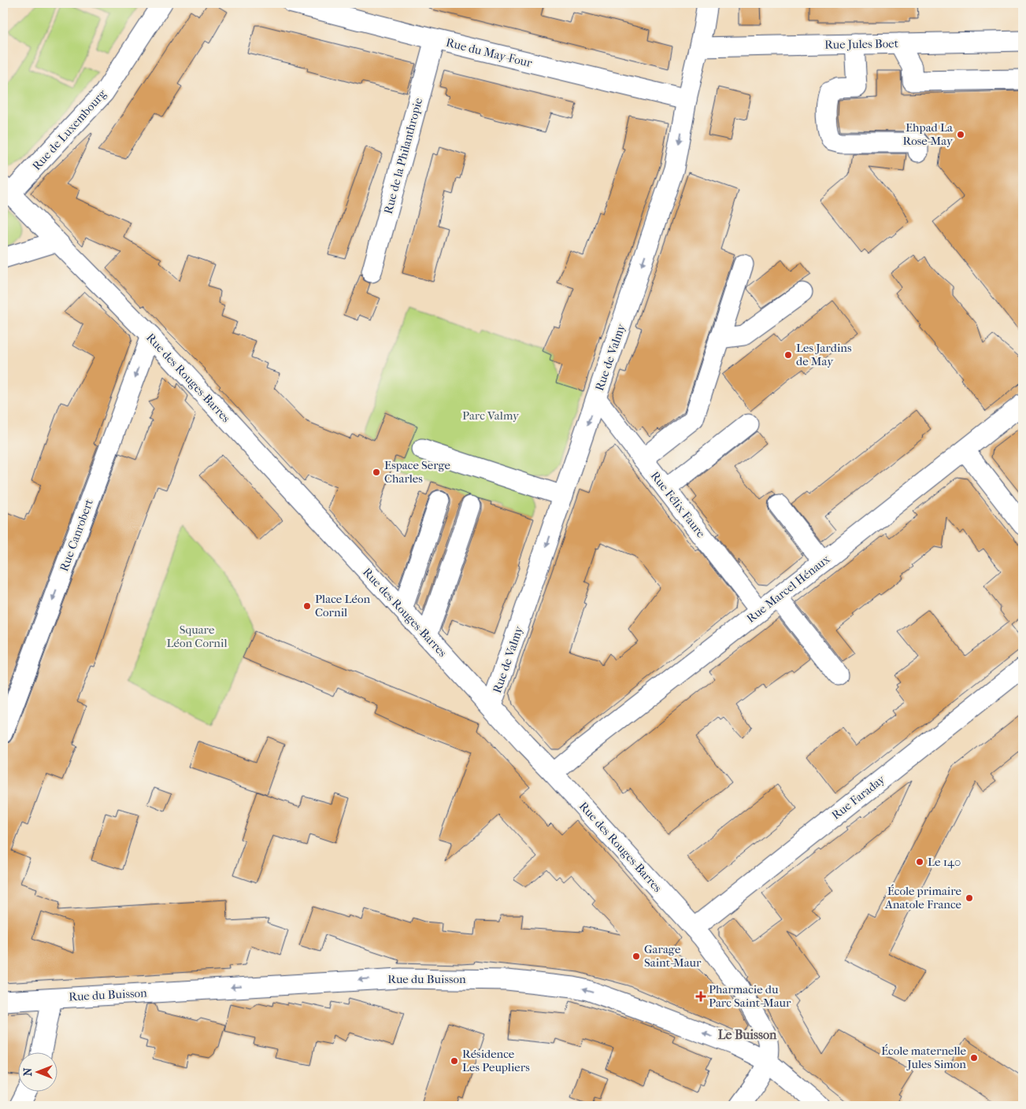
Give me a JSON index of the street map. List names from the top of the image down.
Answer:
{
  "streets": {
    "street": [
      "Rue Jules Boet",
      "Rue du May-Four",
      "Rue de Luxembourg",
      "Rue de la Philanthropie",
      "Rue de Valmy",
      "Rue des Rouges-Barres",
      "Rue Félix Faure",
      "Rue Canrobert",
      "Rue Marcel Hénaux",
      "Rue Faraday",
      "Rue du Buisson"
    ]
  },
  "crossings": [
    ["Rue Jules Boet", "Rue de Valmy"],
    ["Rue du May-Four", "Rue de la Philanthropie"],
    ["Rue du May-Four", "Rue de Valmy"],
    ["Rue de Luxembourg", "Rue des Rouges-Barres"],
    ["Rue de Valmy", "Rue des Rouges-Barres"],
    ["Rue de Valmy", "Rue Félix Faure"],
    ["Rue des Rouges-Barres", "Rue Canrobert"],
    ["Rue des Rouges-Barres", "Rue Marcel Hénaux"],
    ["Rue des Rouges-Barres", "Rue Faraday"],
    ["Rue des Rouges-Barres", "Rue du Buisson"],
    ["Rue Félix Faure", "Rue Marcel Hénaux"]
  ],
  "one_way": ["Rue Canrobert", "Rue du Buisson"],
  "districts": ["Le Buisson"],
  "parks": ["Parc Valmy", "Square Léon Cornil"],
  "places": {
    "other": [
      "Ehpad La Rose-May",
      "Les Jardins de May",
      "Espace Serge Charles",
      "Place Léon Cornil",
      "Le 140",
      "École primaire Anatole France",
      "Garage Saint-Maur",
      "École maternelle Jules Simon",
      "Résidence Les Peupliers"
    ],
    "health": ["Pharmacie du Parc Saint-Maur"]
  },
  "north": "left"
}
